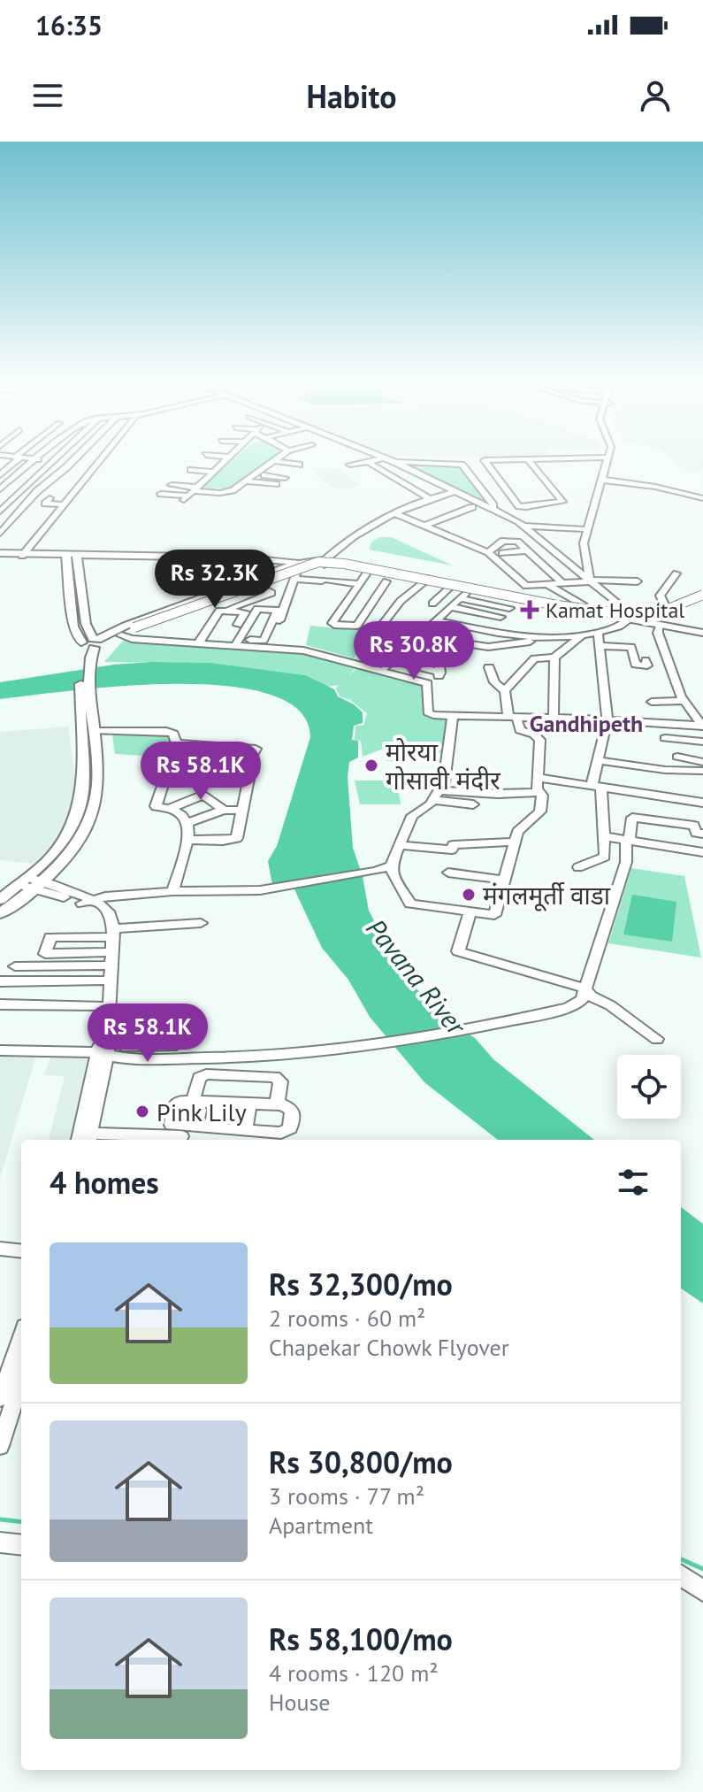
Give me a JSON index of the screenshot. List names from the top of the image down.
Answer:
{
  "districts": ["Gandhipeth"],
  "water": ["Pavana River"],
  "places": {
    "health": ["Kamat Hospital"],
    "other": ["मोरया गोसावी मंदीर", "मंगलमूर्ती वाडा", "Pink Lily"]
  },
  "page": {
    "status": "16:35",
    "header": "Habito",
    "price": [
      "Rs 32.3K",
      "Rs 30.8K",
      "Rs 58.1K",
      "Rs 58.1K"
    ],
    "heading": "4 homes",
    "list": [
      {
        "name": "Rs 32,300/mo",
        "note": "2 rooms · 60 m² · Chapekar Chowk Flyover"
      },
      {
        "name": "Rs 30,800/mo",
        "note": "3 rooms · 77 m² · Apartment"
      },
      {
        "name": "Rs 58,100/mo",
        "note": "4 rooms · 120 m² · House"
      }
    ]
  }
}
